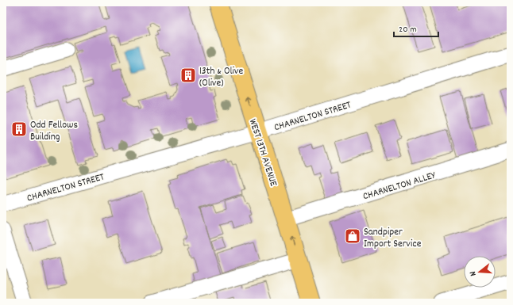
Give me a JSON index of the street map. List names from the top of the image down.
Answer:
{
  "streets": {
    "main road": ["WEST 13TH AVENUE"],
    "street": ["CHARNELTON STREET", "CHARNELTON ALLEY"]
  },
  "crossings": [
    ["CHARNELTON STREET", "WEST 13TH AVENUE"],
    ["WEST 13TH AVENUE", "CHARNELTON ALLEY"]
  ],
  "one_way": ["WEST 13TH AVENUE"],
  "places": {
    "building": ["13th & Olive (Olive)", "Odd Fellows Building"],
    "shop": ["Sandpiper Import Service"]
  },
  "scale_bar": "20 m",
  "north": "left"
}
